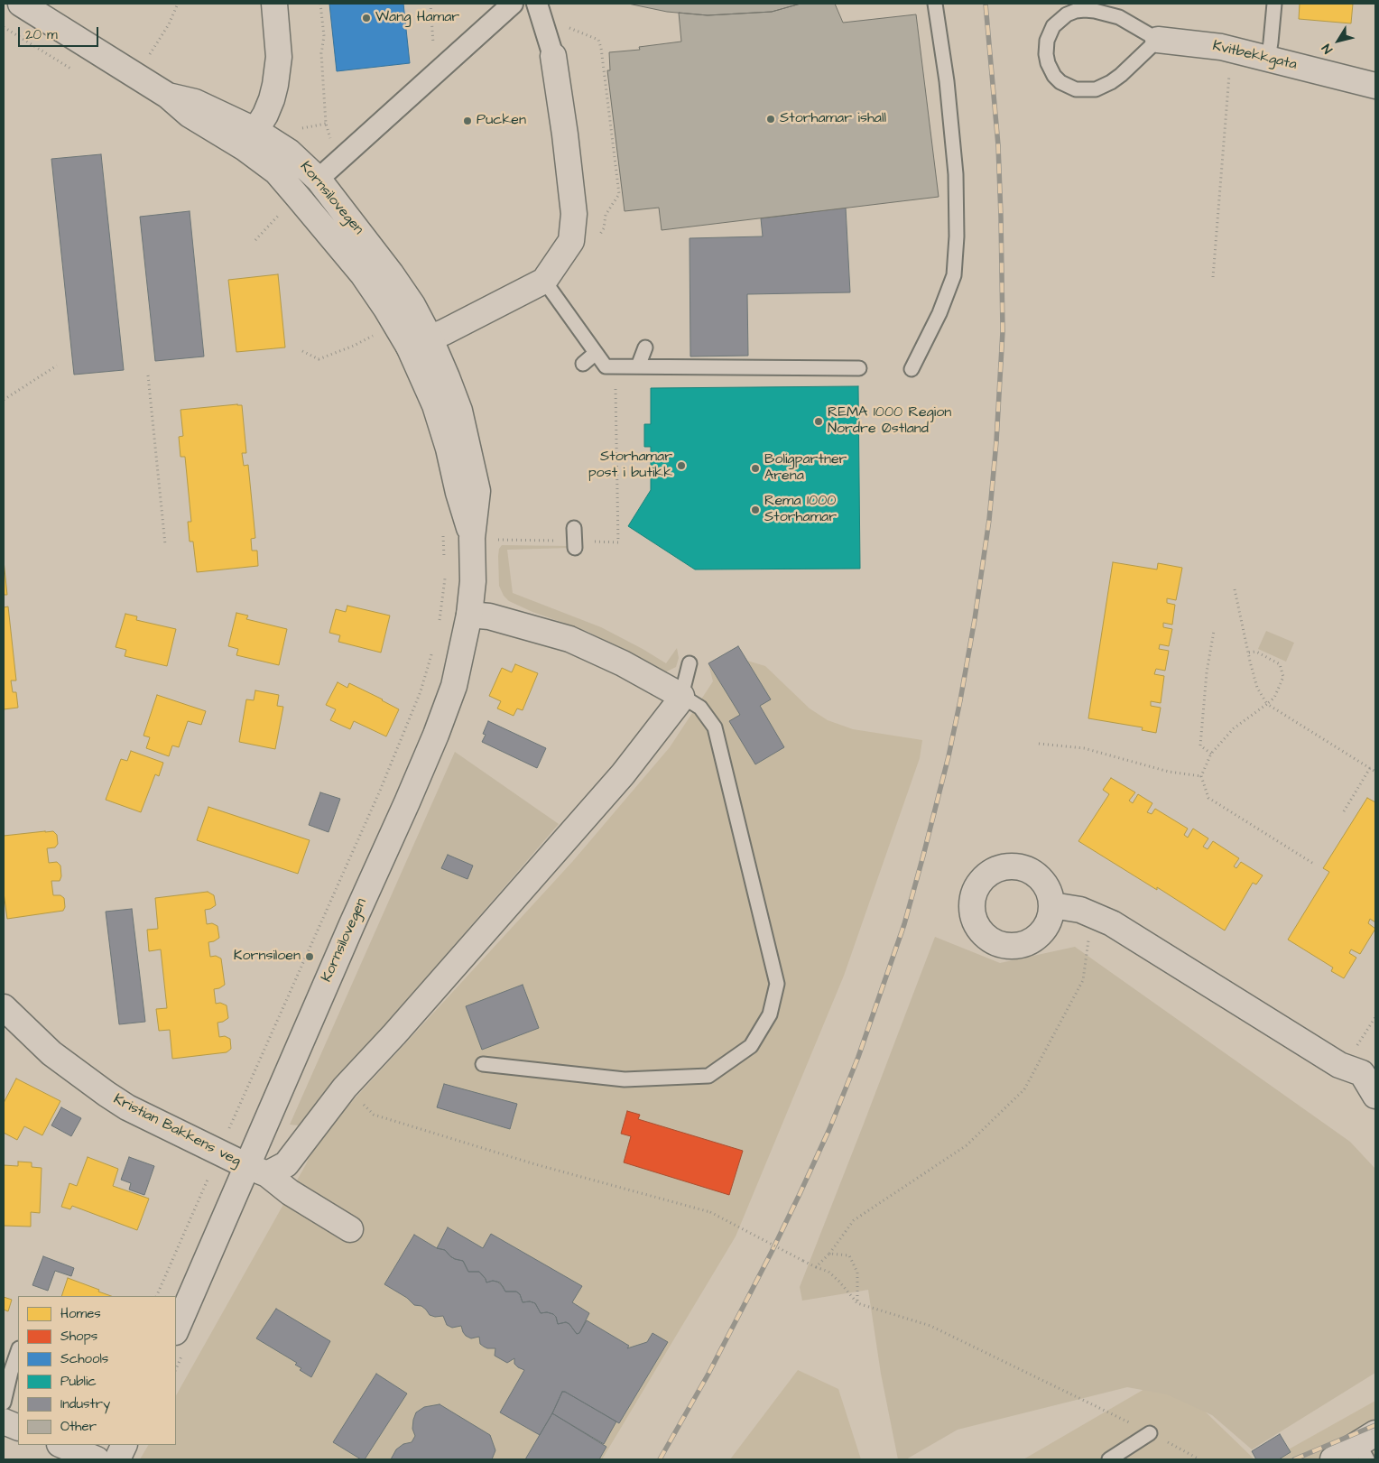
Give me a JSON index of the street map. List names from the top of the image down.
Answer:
{
  "streets": {
    "street": ["Kvitbekkgata", "Kornsilovegen", "Kristian Bakkens veg"]
  },
  "crossings": [
    ["Kornsilovegen", "Kristian Bakkens veg"]
  ],
  "places": [
    "Wang Hamar",
    "Storhamar ishall",
    "Pucken",
    "REMA 1000 Region Nordre Østland",
    "Storhamar post i butikk",
    "Boligpartner Arena",
    "Rema 1000 Storhamar",
    "Kornsiloen"
  ],
  "legend": [
    "Homes",
    "Shops",
    "Schools",
    "Public",
    "Industry",
    "Other"
  ],
  "scale_bar": "20 m",
  "north": "bottom left"
}
